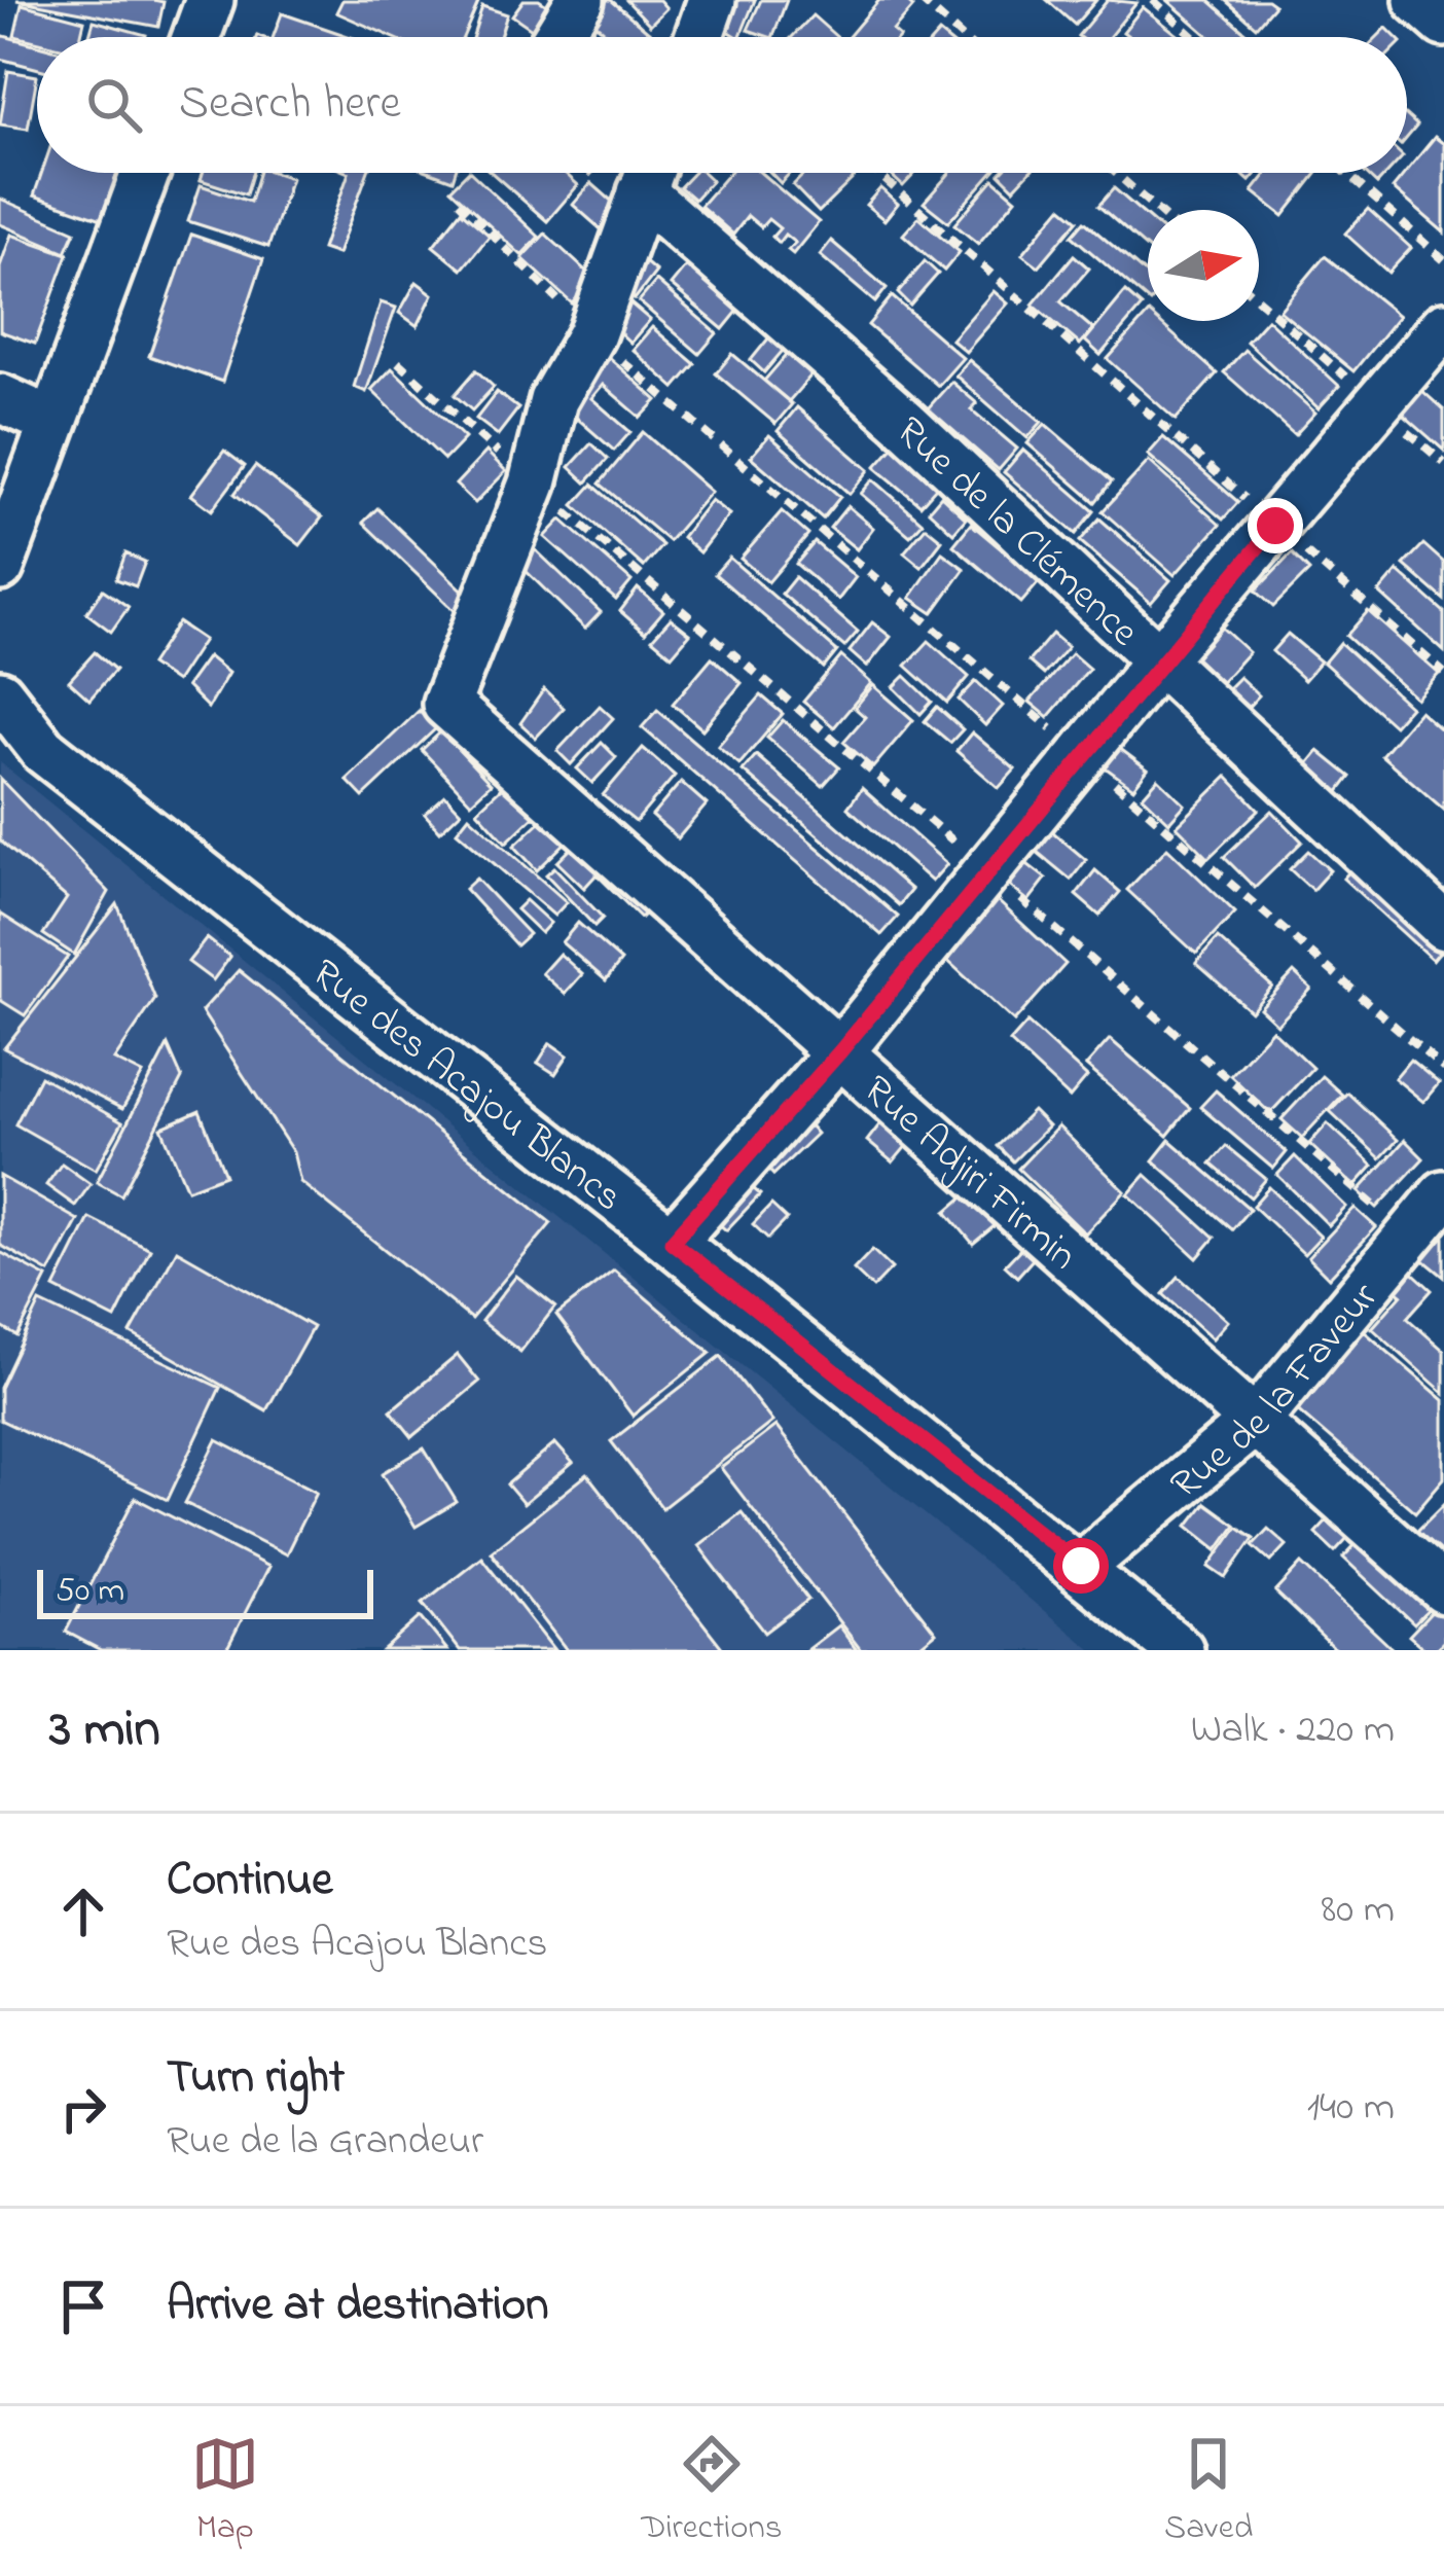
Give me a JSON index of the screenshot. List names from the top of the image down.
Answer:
{
  "streets": {
    "street": [
      "Rue de la Clémence",
      "Rue des Acajou Blancs",
      "Rue Adjiri Firmin",
      "Rue de la Faveur"
    ]
  },
  "crossings": [
    ["Rue des Acajou Blancs", "Rue de la Faveur"],
    ["Rue Adjiri Firmin", "Rue de la Faveur"]
  ],
  "scale_bar": "50 m",
  "north": "right",
  "page": {
    "search": "Search here",
    "scale": "50 m",
    "heading": ["3 min", "Walk · 220 m"],
    "list": [
      ["Continue", "Rue des Acajou Blancs", "80 m"],
      ["Turn right", "Rue de la Grandeur", "140 m"],
      "Arrive at destination"
    ],
    "nav": ["Map", "Directions", "Saved"]
  }
}
